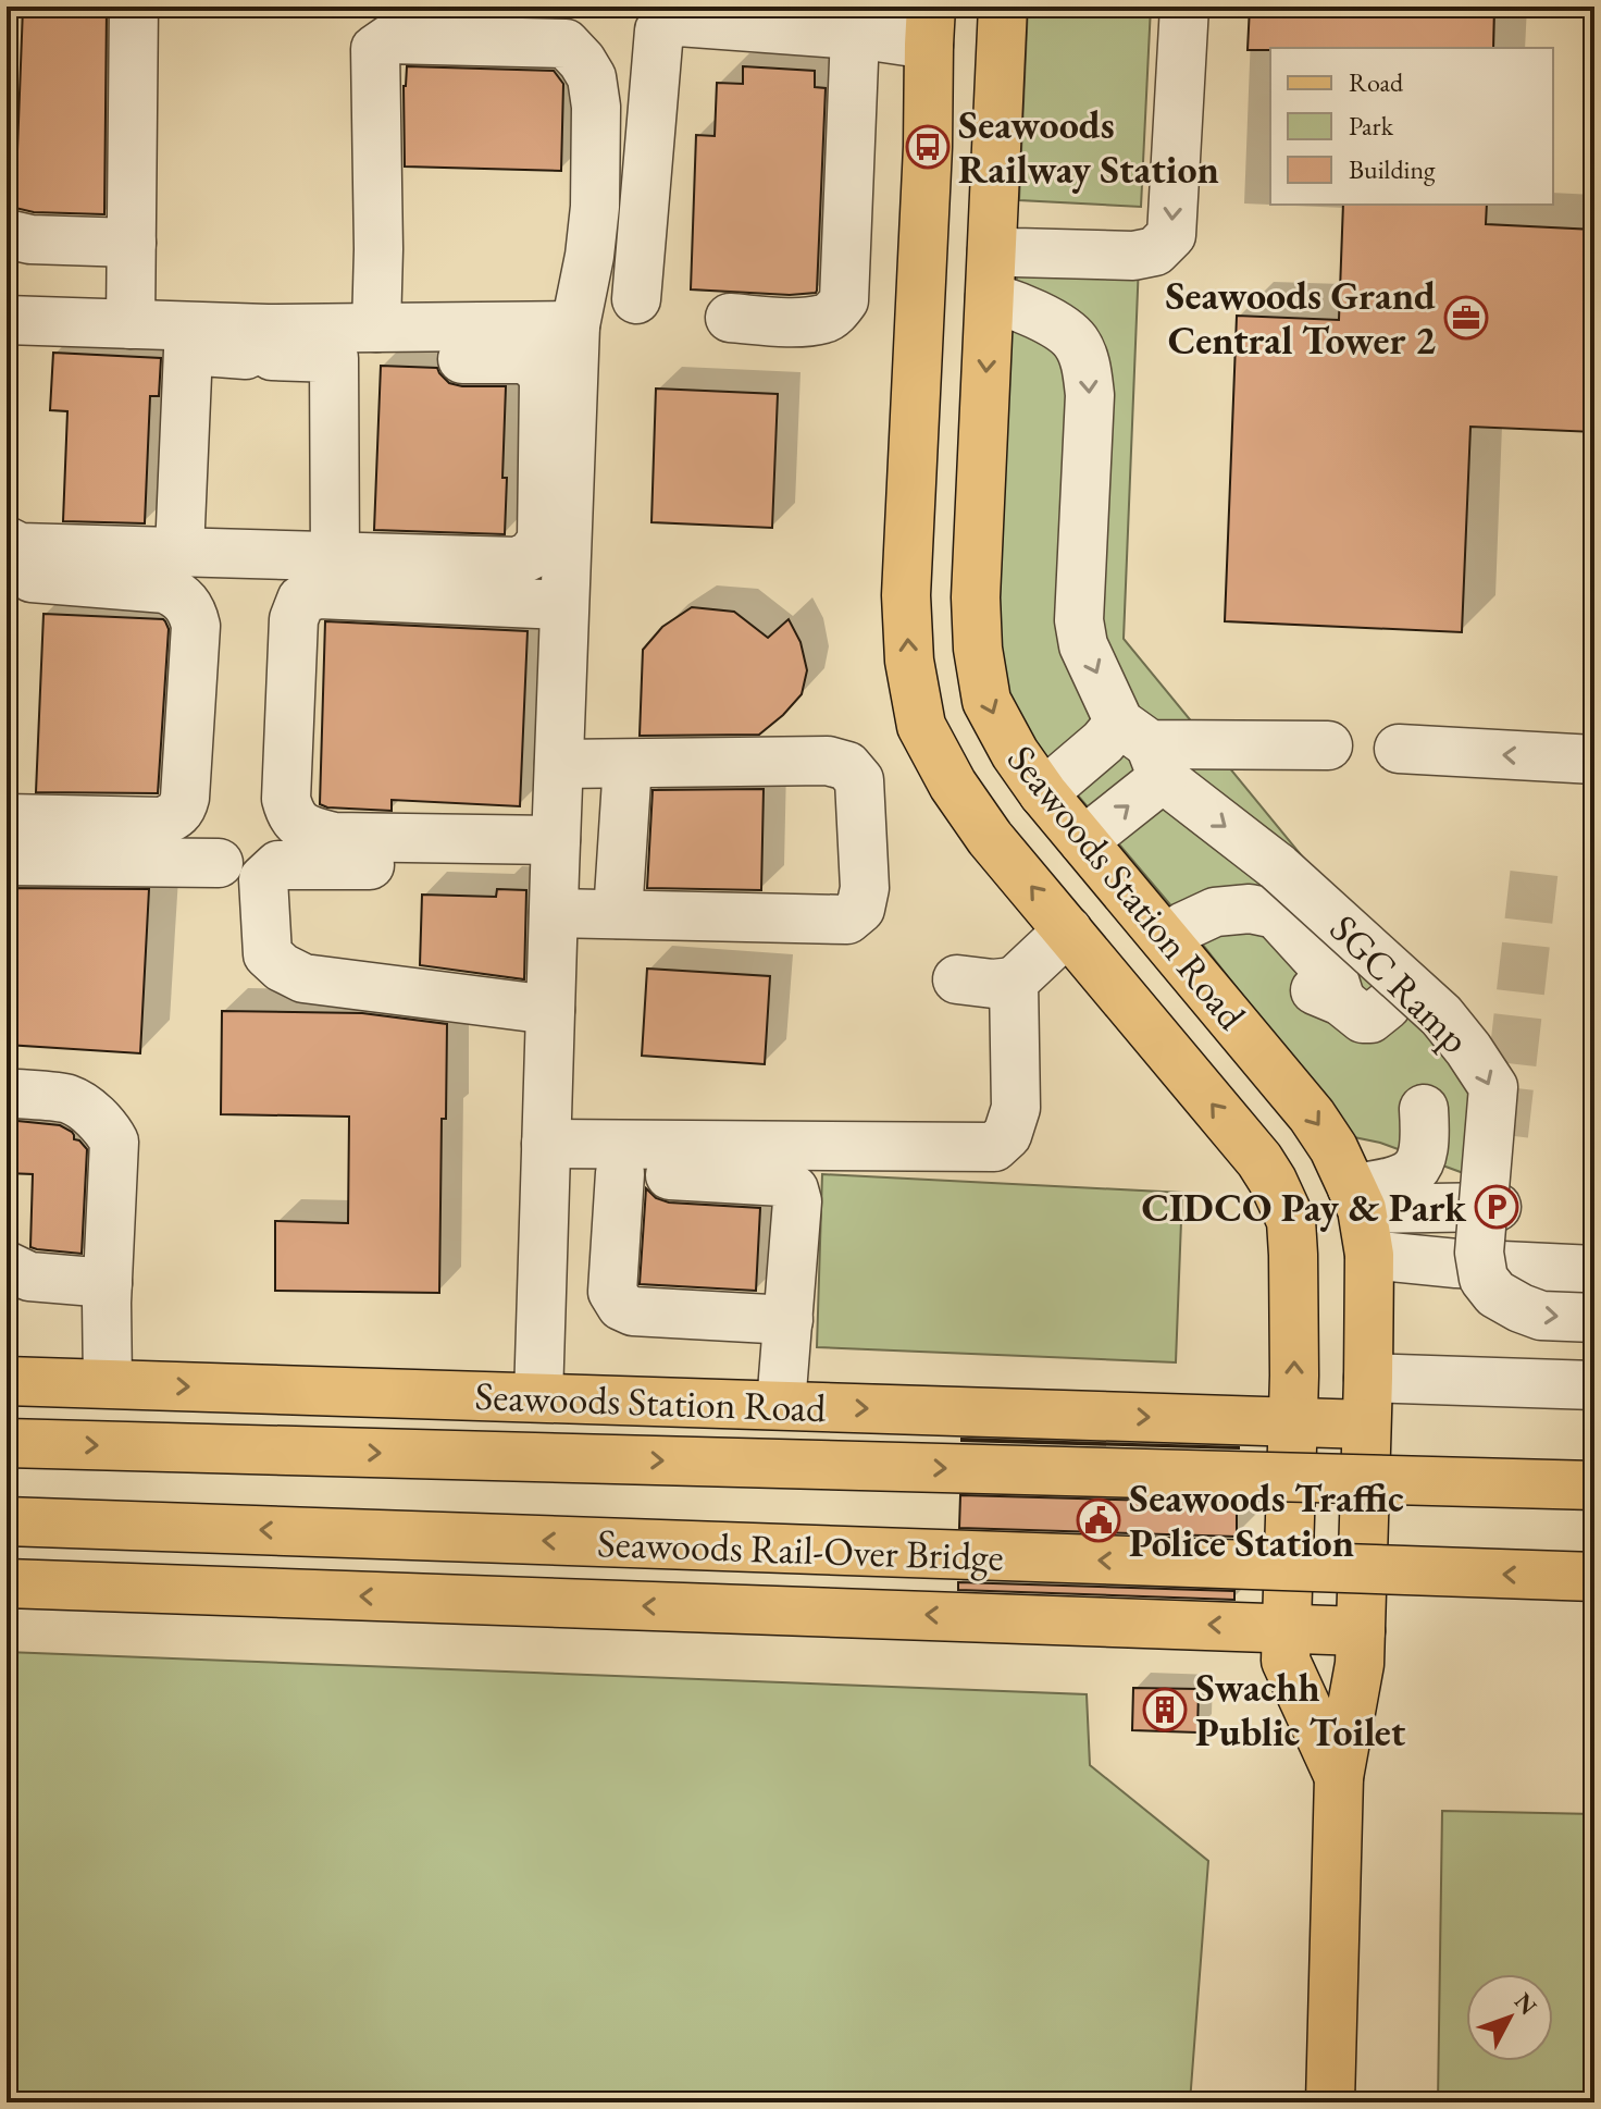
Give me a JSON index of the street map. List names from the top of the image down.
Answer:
{
  "streets": {
    "main road": ["Seawoods Station Road", "Seawoods Rail-Over Bridge"],
    "street": ["SGC Ramp"]
  },
  "one_way": ["SGC Ramp"],
  "places": {
    "bus stop": ["Seawoods Railway Station"],
    "office": ["Seawoods Grand Central Tower 2"],
    "parking": ["CIDCO Pay & Park"],
    "public building": ["Seawoods Traffic Police Station"],
    "building": ["Swachh Public Toilet"]
  },
  "legend": ["Road", "Park", "Building"],
  "north": "top right"
}
